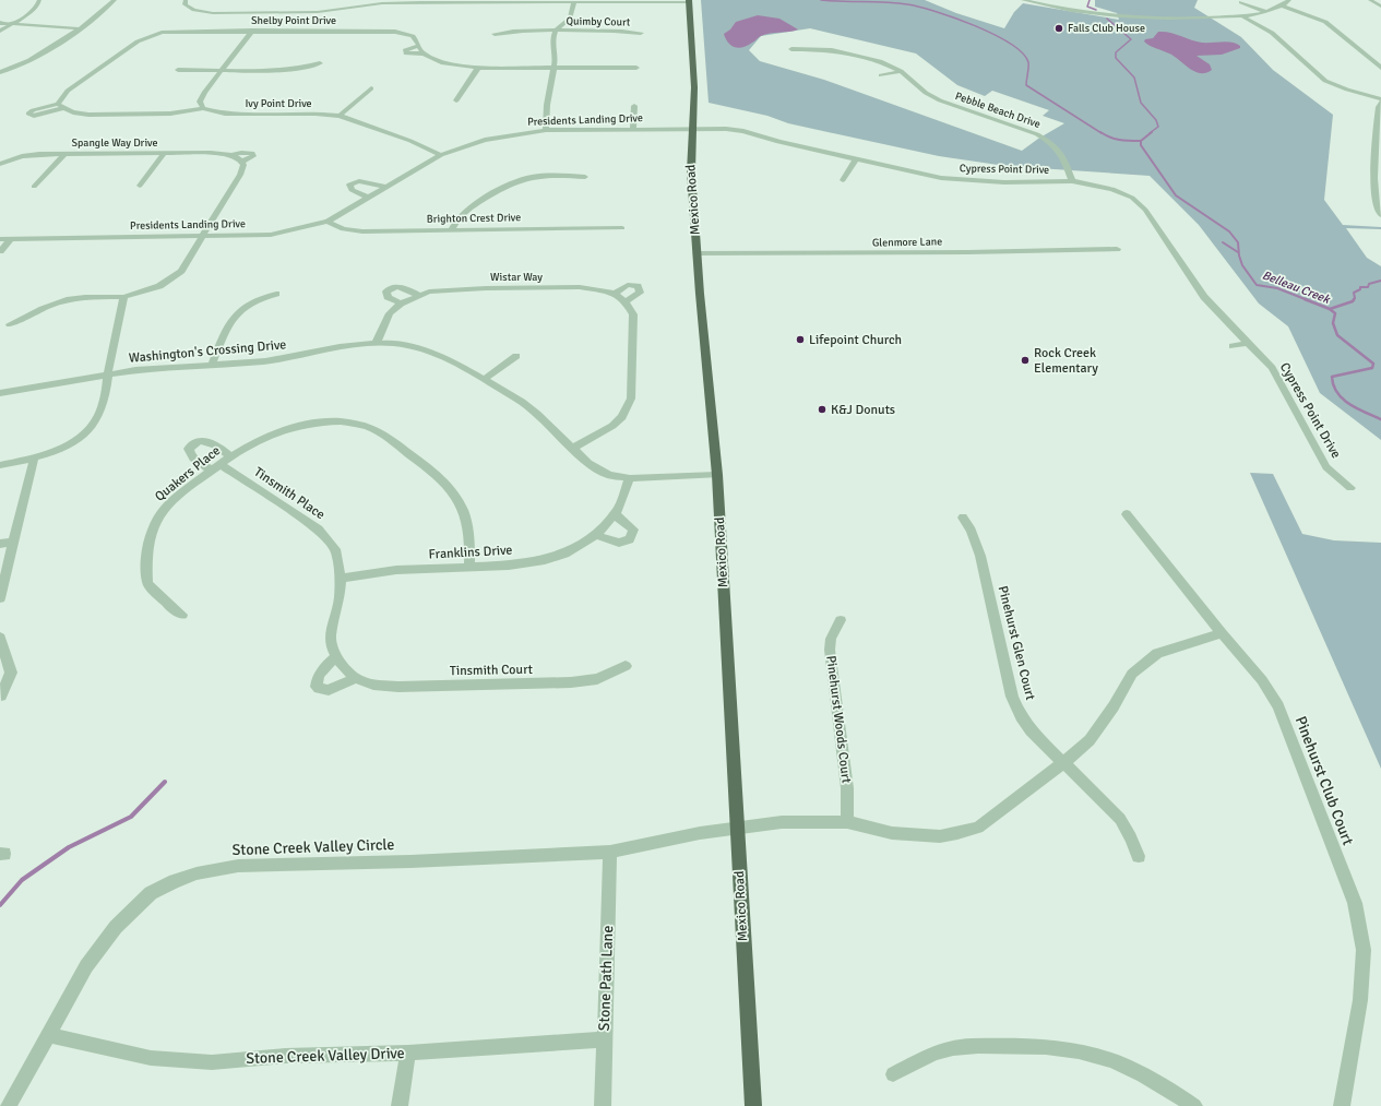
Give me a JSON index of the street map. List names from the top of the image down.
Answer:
{
  "streets": {
    "main road": ["Mexico Road"],
    "street": [
      "Shelby Point Drive",
      "Quimby Court",
      "Ivy Point Drive",
      "Pebble Beach Drive",
      "Presidents Landing Drive",
      "Spangle Way Drive",
      "Cypress Point Drive",
      "Brighton Crest Drive",
      "Glenmore Lane",
      "Wistar Way",
      "Washington's Crossing Drive",
      "Quakers Place",
      "Tinsmith Place",
      "Franklins Drive",
      "Pinehurst Glen Court",
      "Tinsmith Court",
      "Pinehurst Woods Court",
      "Pinehurst Club Court",
      "Stone Creek Valley Circle",
      "Stone Path Lane",
      "Stone Creek Valley Drive"
    ]
  },
  "crossings": [
    ["Ivy Point Drive", "Presidents Landing Drive"],
    ["Pebble Beach Drive", "Cypress Point Drive"],
    ["Presidents Landing Drive", "Spangle Way Drive"],
    ["Presidents Landing Drive", "Cypress Point Drive"],
    ["Presidents Landing Drive", "Mexico Road"],
    ["Presidents Landing Drive", "Brighton Crest Drive"],
    ["Cypress Point Drive", "Mexico Road"],
    ["Mexico Road", "Glenmore Lane"],
    ["Mexico Road", "Washington's Crossing Drive"],
    ["Mexico Road", "Stone Creek Valley Circle"],
    ["Wistar Way", "Washington's Crossing Drive"],
    ["Washington's Crossing Drive", "Franklins Drive"],
    ["Quakers Place", "Tinsmith Place"],
    ["Quakers Place", "Franklins Drive"],
    ["Tinsmith Place", "Franklins Drive"],
    ["Tinsmith Place", "Tinsmith Court"],
    ["Franklins Drive", "Tinsmith Court"],
    ["Pinehurst Glen Court", "Stone Creek Valley Circle"],
    ["Pinehurst Woods Court", "Stone Creek Valley Circle"],
    ["Pinehurst Club Court", "Stone Creek Valley Circle"],
    ["Stone Creek Valley Circle", "Stone Path Lane"],
    ["Stone Creek Valley Circle", "Stone Creek Valley Drive"],
    ["Stone Path Lane", "Stone Creek Valley Drive"]
  ],
  "water": ["Belleau Creek"],
  "places": [
    "Falls Club House",
    "Lifepoint Church",
    "Rock Creek Elementary",
    "K&J Donuts"
  ]
}
